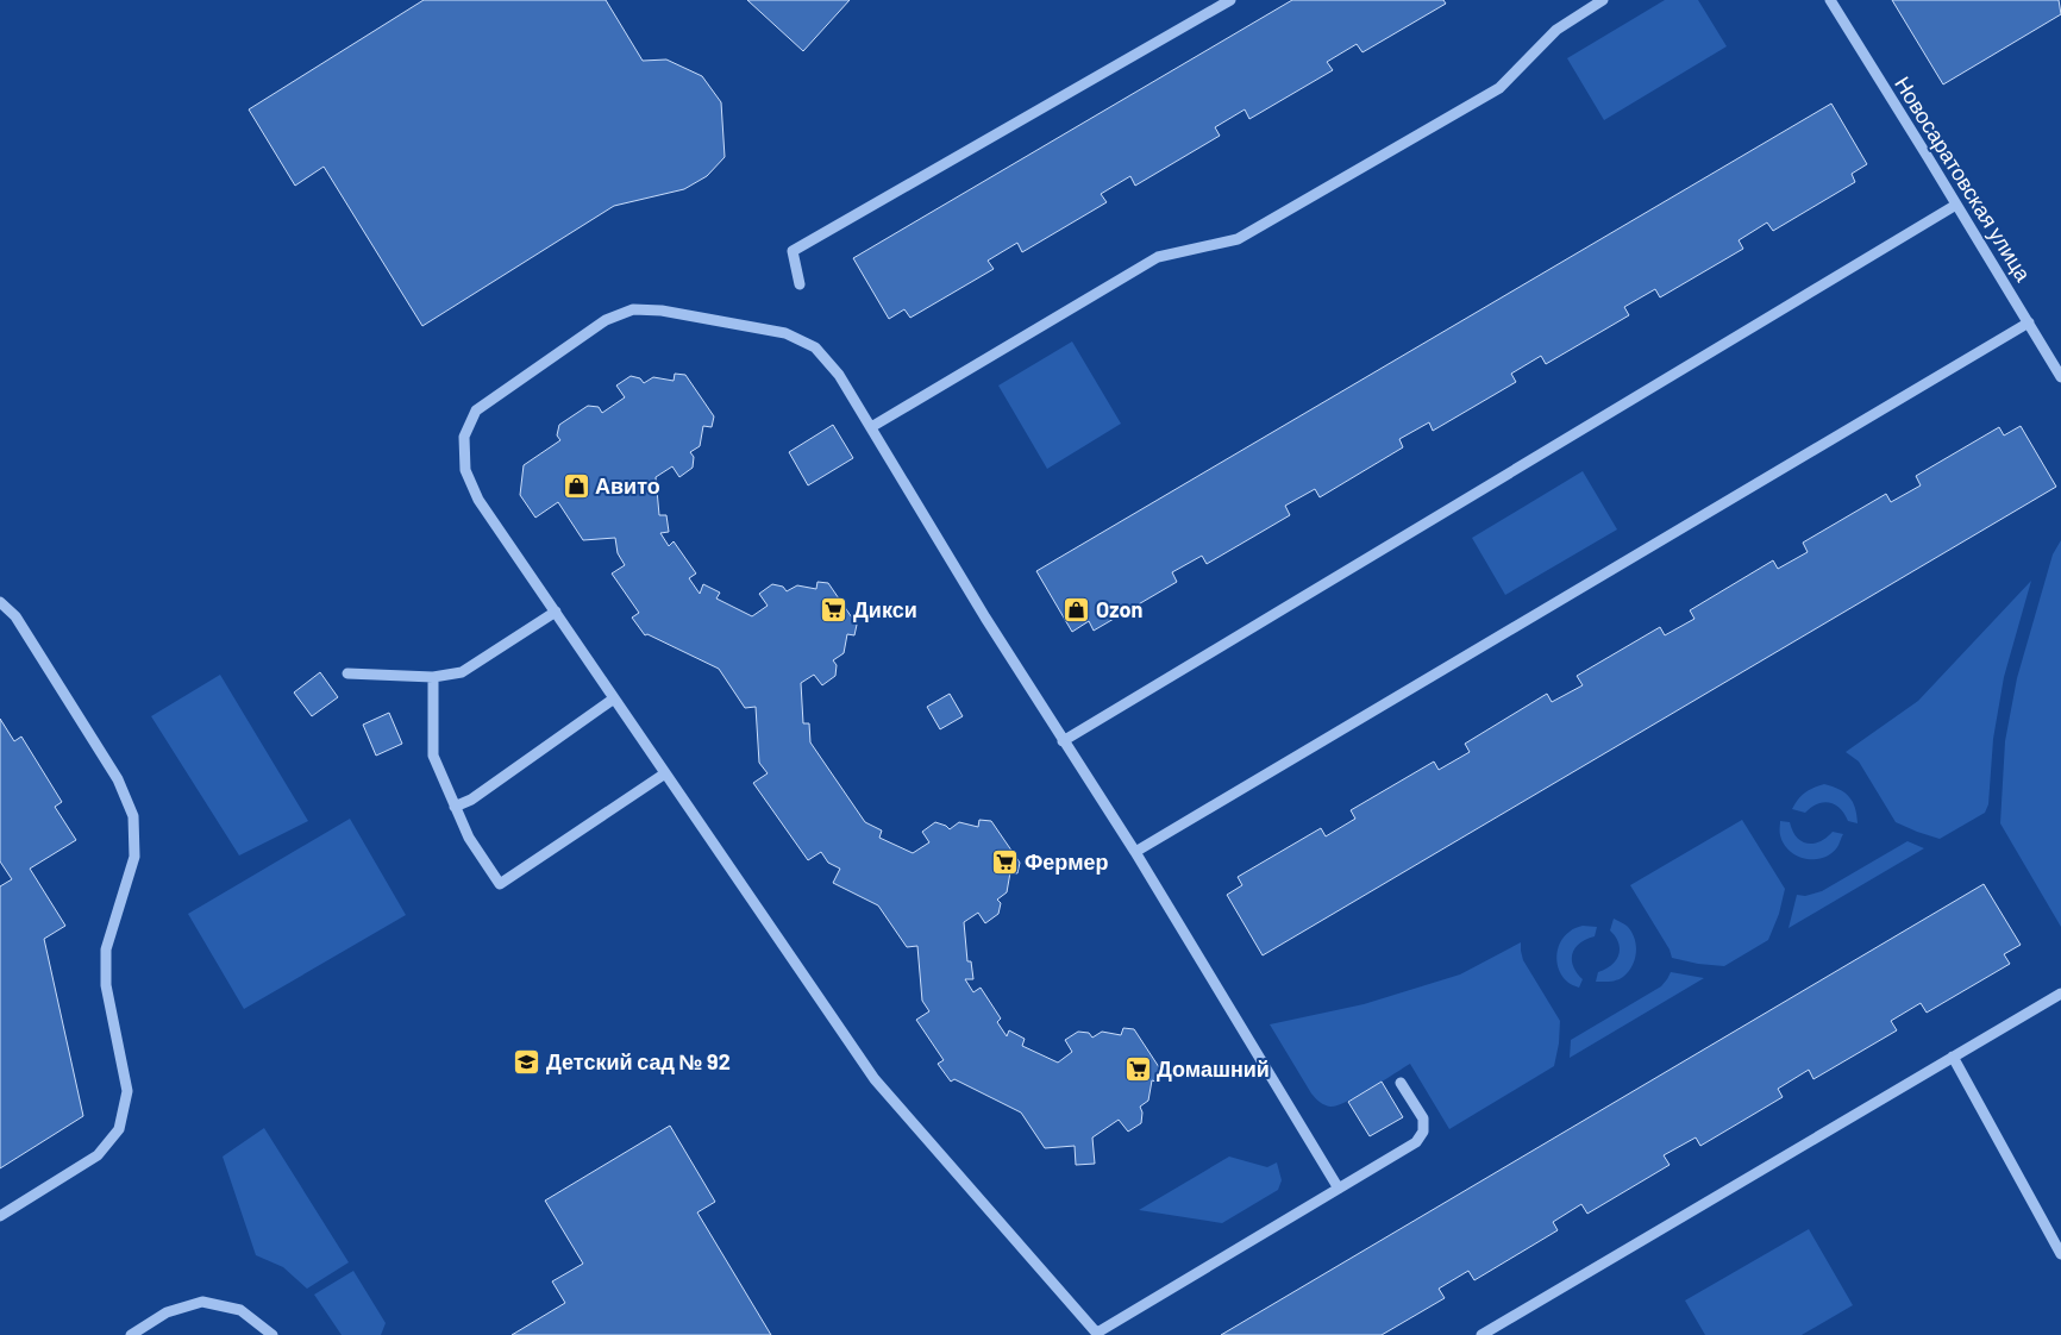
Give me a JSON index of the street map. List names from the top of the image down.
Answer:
{
  "streets": {
    "street": ["Новосаратовская улица"]
  },
  "places": {
    "shop": ["Авито", "Ozon"],
    "supermarket": ["Дикси", "Фермер", "Домашний"],
    "school or university": ["Детский сад № 92"]
  }
}
